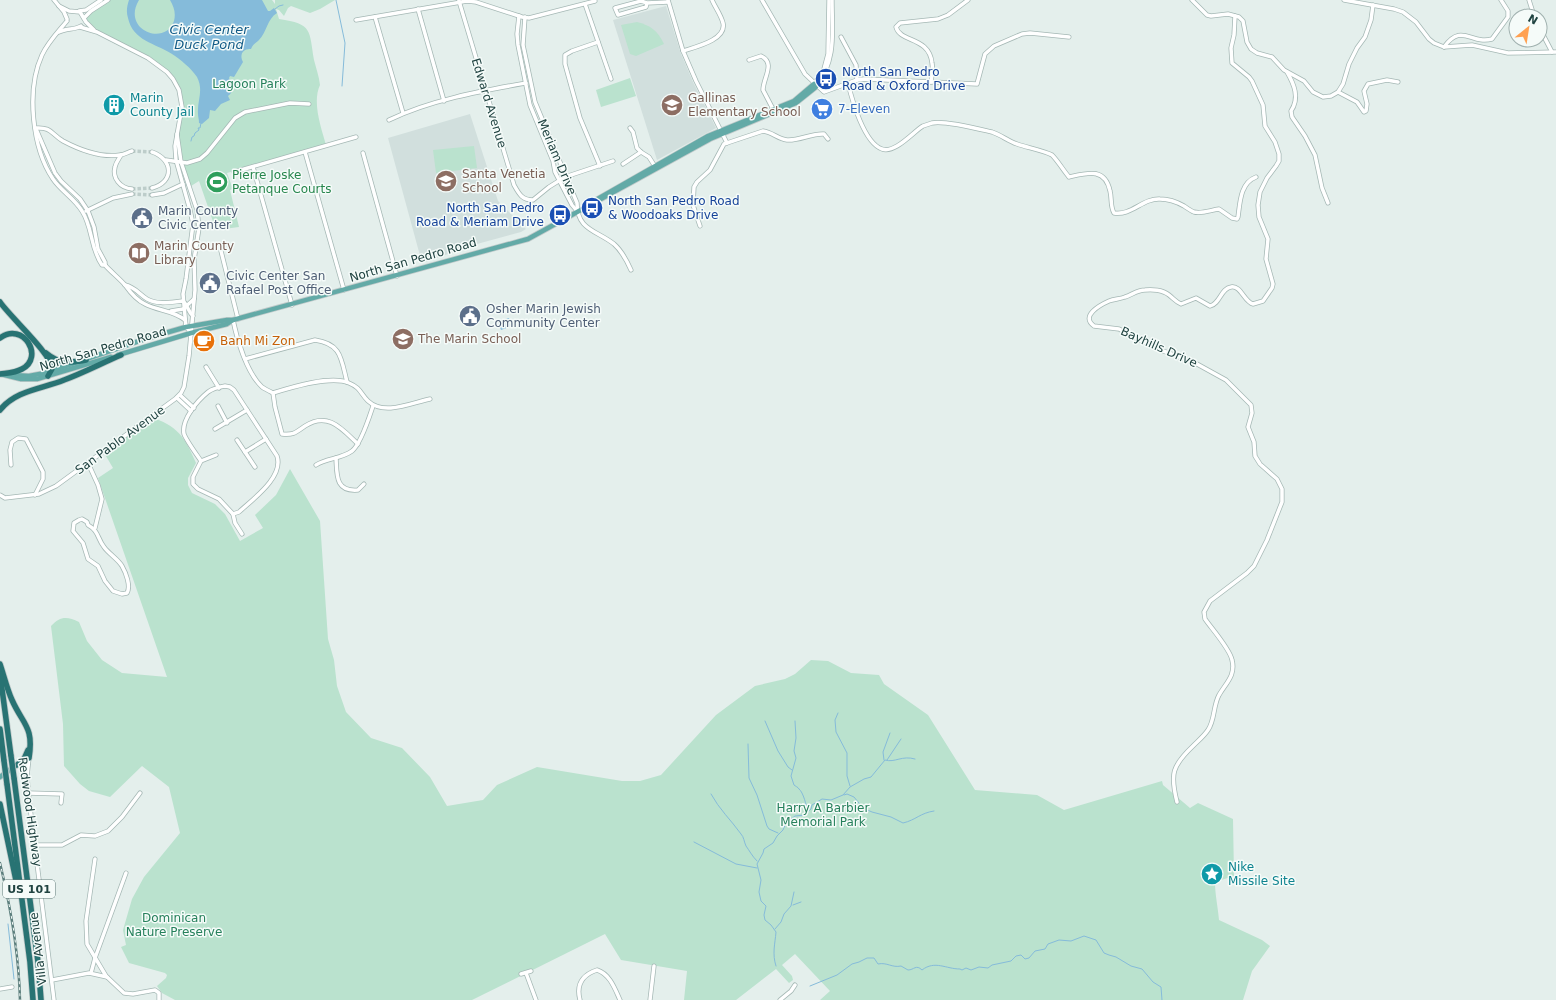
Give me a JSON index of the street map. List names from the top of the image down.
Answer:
{
  "streets": {
    "highway": ["Redwood Highway", "US 101"],
    "main road": ["North San Pedro Road"],
    "street": [
      "Edward Avenue",
      "Meriam Drive",
      "Bayhills Drive",
      "San Pablo Avenue",
      "Villa Avenue"
    ]
  },
  "crossings": [
    ["Edward Avenue", "Meriam Drive"],
    ["Meriam Drive", "North San Pedro Road"]
  ],
  "water": ["Civic Center Duck Pond"],
  "parks": ["Lagoon Park", "Harry A Barbier Memorial Park", "Dominican Nature Preserve"],
  "places": {
    "bus stop": ["North San Pedro Road & Oxford Drive", "North San Pedro Road & Woodoaks Drive", "North San Pedro Road & Meriam Drive"],
    "building": ["Marin County Jail"],
    "school or university": ["Gallinas Elementary School", "Santa Venetia School", "The Marin School"],
    "supermarket": ["7-Eleven"],
    "sports": ["Pierre Joske Petanque Courts"],
    "public building": ["Marin County Civic Center", "Civic Center San Rafael Post Office", "Osher Marin Jewish Community Center"],
    "library": ["Marin County Library"],
    "cafe": ["Banh Mi Zon"],
    "place": ["Nike Missile Site"]
  },
  "north": "top right"
}
